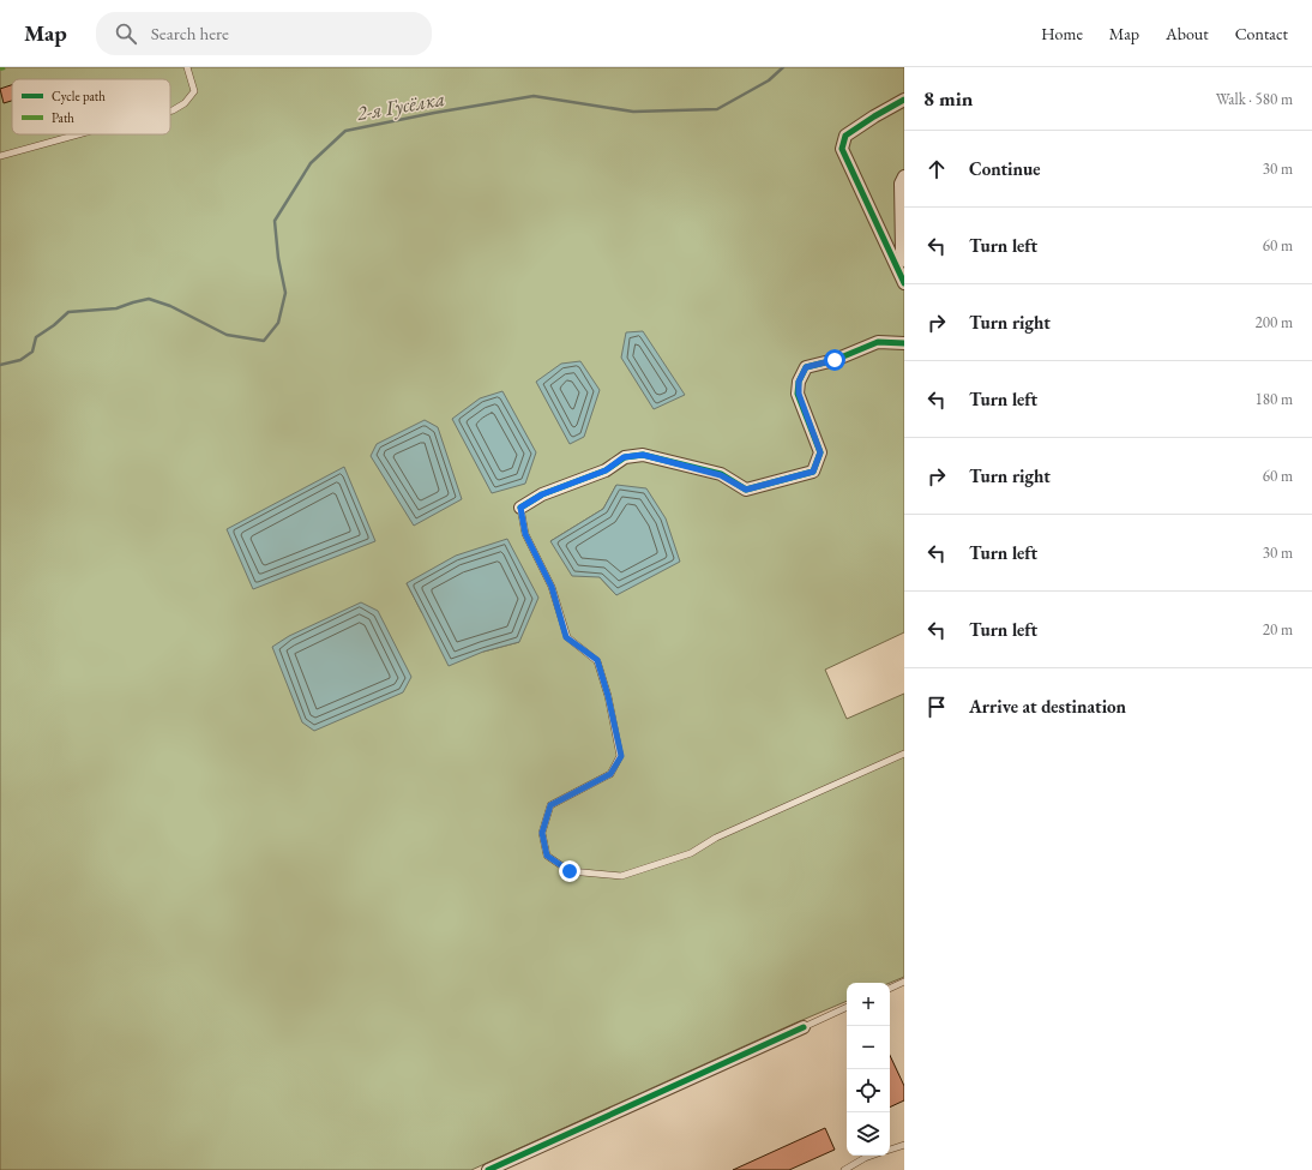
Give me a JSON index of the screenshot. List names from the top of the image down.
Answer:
{
  "water": ["2-я Гусёлка"],
  "legend": ["Cycle path", "Path"],
  "page": {
    "header": "Map",
    "search": "Search here",
    "nav": [
      "Home",
      "Map",
      "About",
      "Contact"
    ],
    "heading": ["8 min", "Walk · 580 m"],
    "list": [
      ["Continue", "30 m"],
      ["Turn left", "60 m"],
      ["Turn right", "200 m"],
      ["Turn left", "180 m"],
      ["Turn right", "60 m"],
      ["Turn left", "30 m"],
      ["Turn left", "20 m"],
      "Arrive at destination"
    ],
    "map_buttons": ["+", "−"]
  }
}
